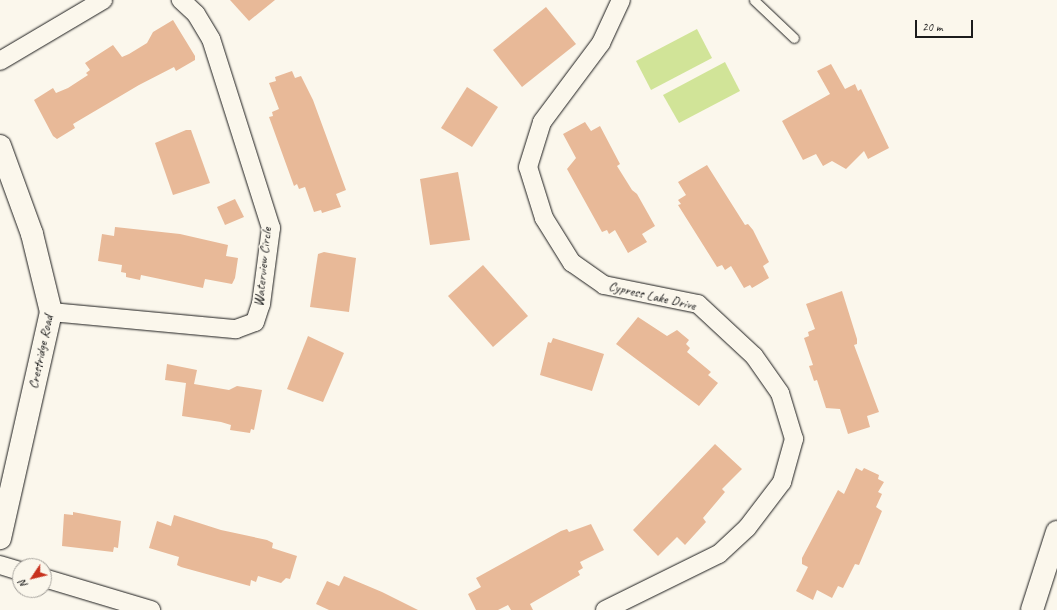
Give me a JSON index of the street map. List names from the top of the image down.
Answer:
{
  "streets": {
    "street": ["Waterview Circle", "Cypress Lake Drive", "Crestridge Road"]
  },
  "crossings": [
    ["Waterview Circle", "Crestridge Road"]
  ],
  "scale_bar": "20 m",
  "north": "bottom left"
}
